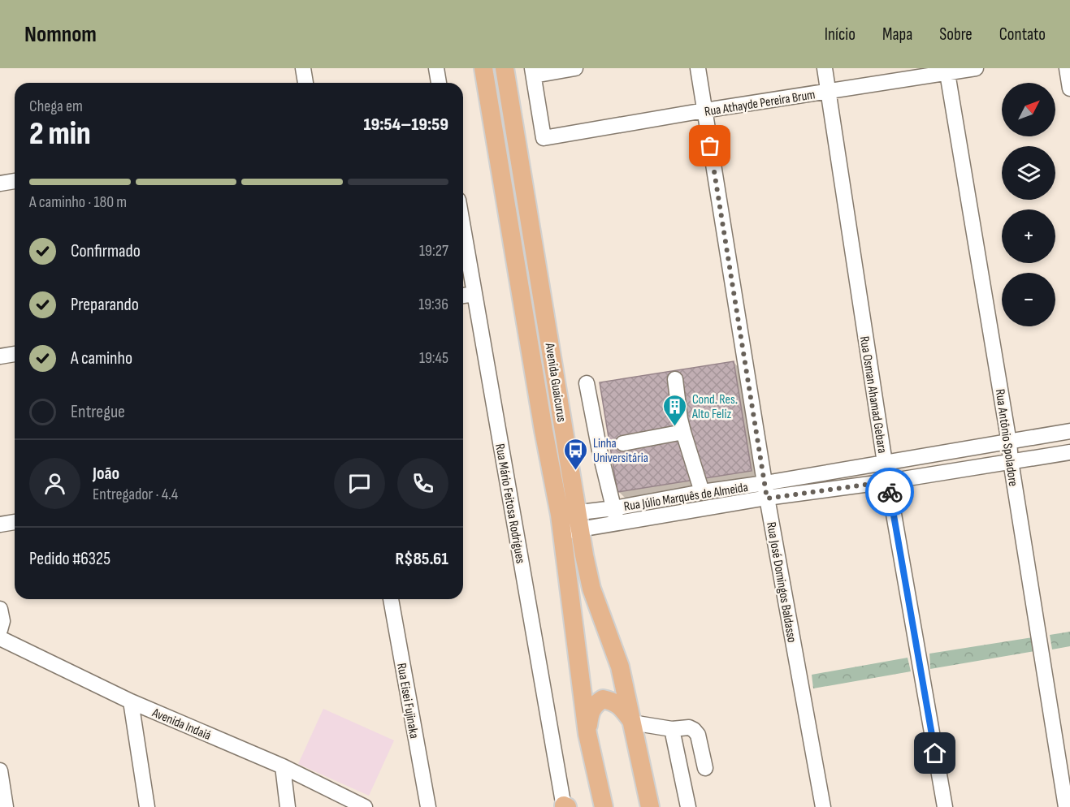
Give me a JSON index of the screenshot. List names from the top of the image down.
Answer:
{
  "streets": {
    "main road": ["Avenida Guaicurus"],
    "street": [
      "Rua Athayde Pereira Brum",
      "Rua Osman Ahamad Gebara",
      "Rua Antônio Spoladore",
      "Rua Júlio Marquês de Almeida",
      "Rua Mário Feitosa Rodrigues",
      "Rua José Domingos Baldasso",
      "Rua Eisei Fujinaka",
      "Avenida Indaiá"
    ]
  },
  "crossings": [
    ["Rua Athayde Pereira Brum", "Rua Osman Ahamad Gebara"],
    ["Rua Athayde Pereira Brum", "Rua Antônio Spoladore"],
    ["Rua Athayde Pereira Brum", "Rua José Domingos Baldasso"],
    ["Avenida Guaicurus", "Rua Júlio Marquês de Almeida"],
    ["Rua Osman Ahamad Gebara", "Rua Júlio Marquês de Almeida"],
    ["Rua Antônio Spoladore", "Rua Júlio Marquês de Almeida"],
    ["Rua Júlio Marquês de Almeida", "Rua José Domingos Baldasso"]
  ],
  "places": {
    "building": ["Cond. Res. Alto Feliz"],
    "bus stop": ["Linha Universitária"]
  },
  "north": "top right",
  "page": {
    "header": "Nomnom",
    "nav": [
      "Início",
      "Mapa",
      "Sobre",
      "Contato"
    ],
    "map_buttons": ["+", "−"],
    "heading": ["2 min", "Chega em", "19:54–19:59"],
    "panel": [
      "João",
      "Entregador · 4.4",
      "Pedido #6325",
      "R$85.61"
    ],
    "bar": "A caminho · 180 m",
    "list": [
      ["Confirmado", "19:27"],
      ["Preparando", "19:36"],
      ["A caminho", "19:45"],
      "Entregue"
    ]
  }
}
